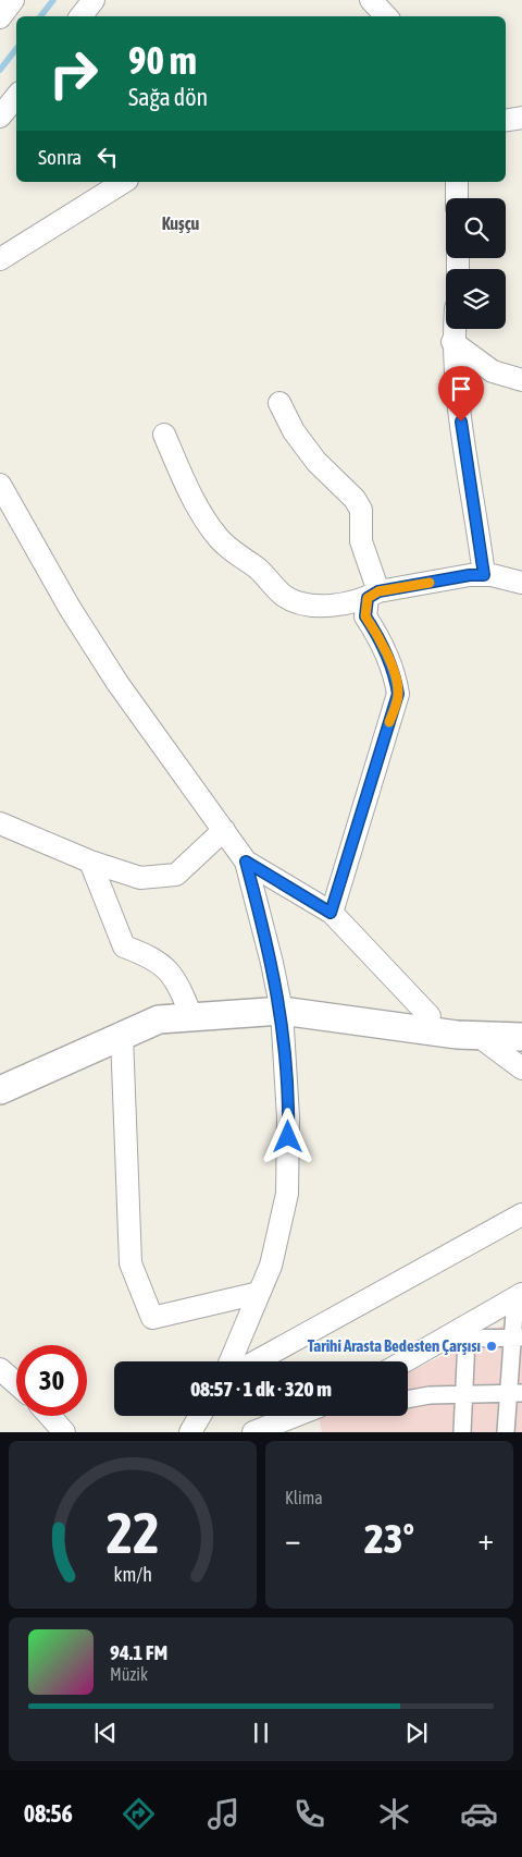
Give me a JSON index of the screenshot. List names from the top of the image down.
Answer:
{
  "districts": ["Kuşçu"],
  "places": ["Tarihi Arasta Bedesten Çarşısı"],
  "page": {
    "turn": ["90 m", "Sağa dön"],
    "then": "Sonra",
    "limit": "30",
    "trip": "08:57 · 1 dk · 320 m",
    "tile": "Klima",
    "heat": ["−", "23°", "+"],
    "song": ["94.1 FM", "Müzik"],
    "tabs": "08:56",
    "gauge": ["22", "km/h"]
  }
}
